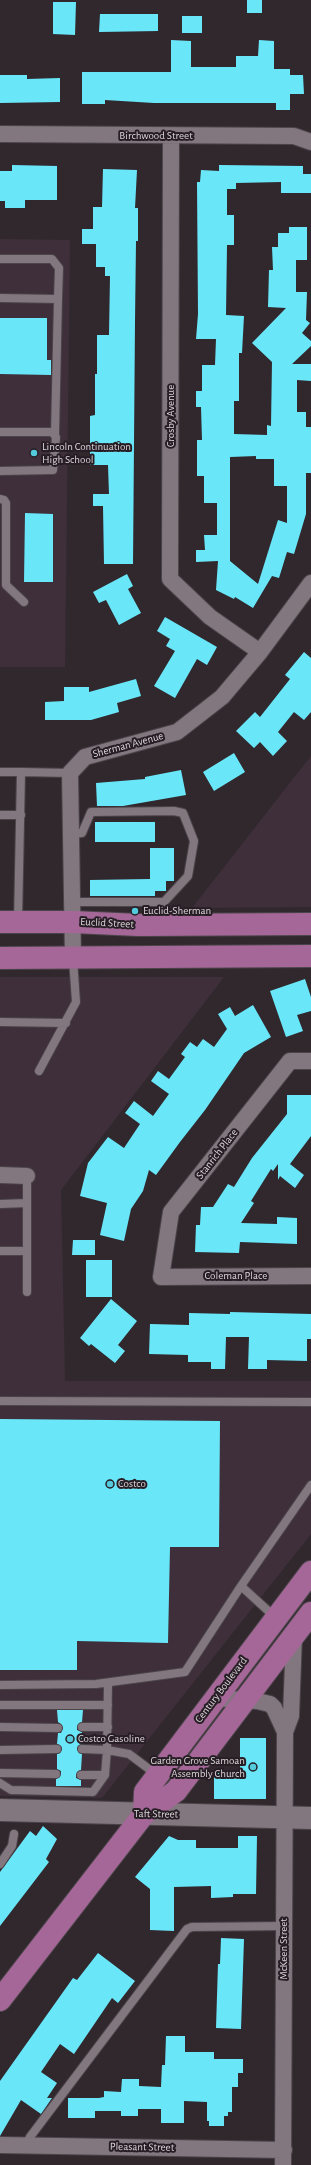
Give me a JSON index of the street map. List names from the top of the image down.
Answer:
{
  "streets": {
    "main road": ["Euclid Street", "Century Boulevard"],
    "street": [
      "Birchwood Street",
      "Crosby Avenue",
      "Sherman Avenue",
      "Stanrich Place",
      "Coleman Place",
      "Taft Street",
      "McKeen Street",
      "Pleasant Street"
    ]
  },
  "crossings": [
    ["Birchwood Street", "Crosby Avenue"],
    ["Crosby Avenue", "Sherman Avenue"],
    ["Stanrich Place", "Coleman Place"],
    ["Century Boulevard", "Taft Street"],
    ["Century Boulevard", "McKeen Street"],
    ["Taft Street", "McKeen Street"],
    ["McKeen Street", "Pleasant Street"]
  ],
  "places": [
    "Lincoln Continuation High School",
    "Euclid-Sherman",
    "Costco",
    "Costco Gasoline",
    "Garden Grove Samoan Assembly Church"
  ]
}
